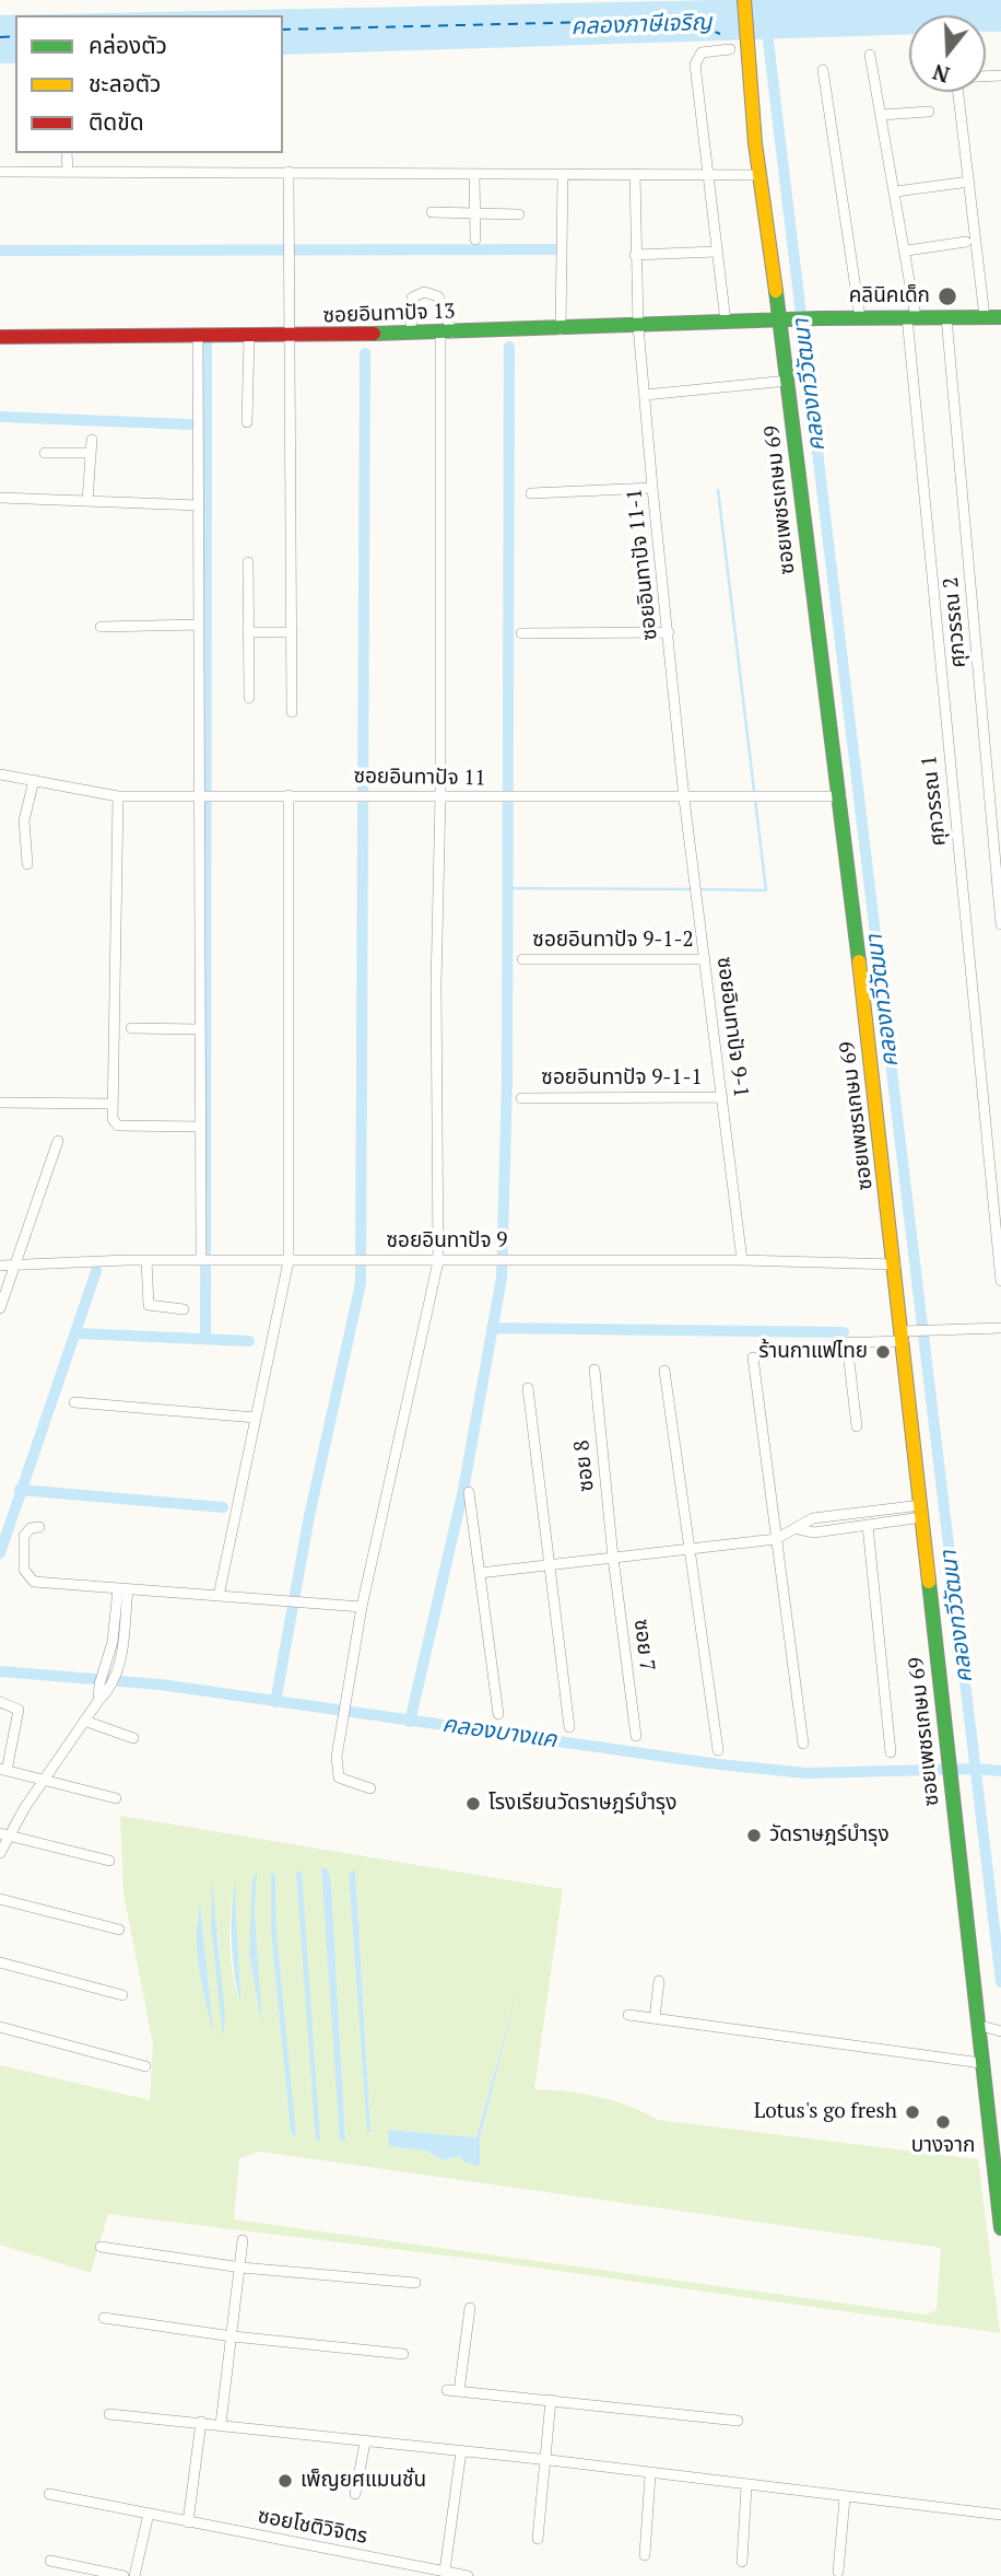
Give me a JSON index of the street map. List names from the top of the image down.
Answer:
{
  "streets": {
    "main road": ["ซอยอินทาปัจ 13", "ซอยเพชรเกษม 69"],
    "street": [
      "ซอยอินทาปัจ 11-1",
      "ศุภวรรณ 2",
      "ซอยอินทาปัจ 11",
      "ศุภวรรณ 1",
      "ซอยอินทาปัจ 9-1-2",
      "ซอยอินทาปัจ 9-1",
      "ซอยอินทาปัจ 9-1-1",
      "ซอยอินทาปัจ 9",
      "ซอย 8",
      "ซอย 7",
      "ซอยโชติวิจิตร"
    ]
  },
  "crossings": [
    ["ซอยอินทาปัจ 13", "ซอยเพชรเกษม 69"],
    ["ซอยอินทาปัจ 13", "ซอยอินทาปัจ 11-1"],
    ["ซอยอินทาปัจ 13", "ศุภวรรณ 2"],
    ["ซอยอินทาปัจ 13", "ศุภวรรณ 1"],
    ["ซอยเพชรเกษม 69", "ซอยอินทาปัจ 11"],
    ["ซอยเพชรเกษม 69", "ซอยอินทาปัจ 9"],
    ["ซอยอินทาปัจ 11-1", "ซอยอินทาปัจ 11"],
    ["ซอยอินทาปัจ 11-1", "ซอยอินทาปัจ 9-1"],
    ["ซอยอินทาปัจ 11", "ซอยอินทาปัจ 9-1"],
    ["ซอยอินทาปัจ 9-1-2", "ซอยอินทาปัจ 9-1"],
    ["ซอยอินทาปัจ 9-1", "ซอยอินทาปัจ 9-1-1"],
    ["ซอยอินทาปัจ 9-1", "ซอยอินทาปัจ 9"],
    ["ซอย 8", "ซอย 7"]
  ],
  "water": ["คลองภาษีเจริญ", "คลองทวีวัฒนา", "คลองบางแค"],
  "places": [
    "คลินิคเด็ก",
    "ร้านกาแฟไทย",
    "โรงเรียนวัดราษฎร์บำรุง",
    "วัดราษฎร์บำรุง",
    "Lotus's go fresh",
    "บางจาก",
    "เพ็ญยศแมนชั่น"
  ],
  "legend": ["คล่องตัว", "ชะลอตัว", "ติดขัด"],
  "north": "bottom"
}
